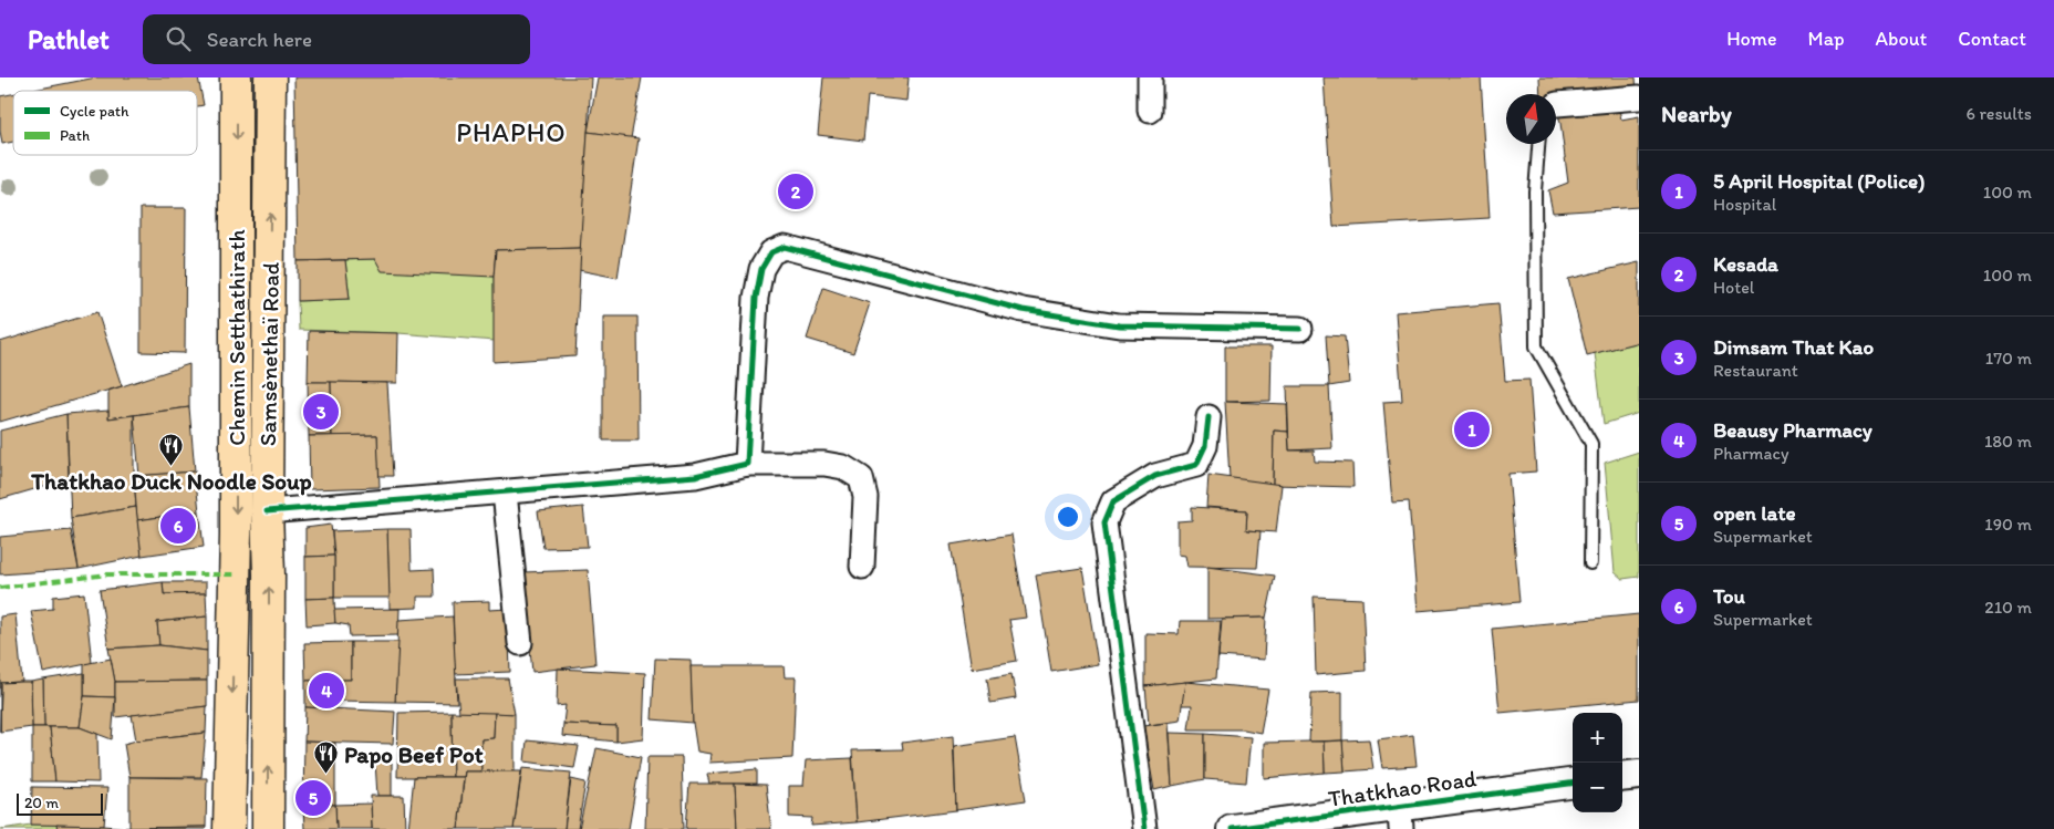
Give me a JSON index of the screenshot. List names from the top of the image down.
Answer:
{
  "streets": {
    "main road": ["Chemin Setthathirath", "Samsènethaï Road"],
    "street": ["Thatkhao Road"]
  },
  "one_way": ["Chemin Setthathirath", "Samsènethaï Road"],
  "districts": ["PHAPHO"],
  "places": {
    "restaurant": ["Thatkhao Duck Noodle Soup", "Papo Beef Pot"]
  },
  "legend": ["Cycle path", "Path"],
  "scale_bar": "20 m",
  "north": "top",
  "page": {
    "header": "Pathlet",
    "search": "Search here",
    "nav": [
      "Home",
      "Map",
      "About",
      "Contact"
    ],
    "heading": ["Nearby", "6 results"],
    "list": [
      {
        "mark": "1",
        "name": "5 April Hospital (Police)",
        "note": "Hospital",
        "value": "100 m"
      },
      {
        "mark": "2",
        "name": "Kesada",
        "note": "Hotel",
        "value": "100 m"
      },
      {
        "mark": "3",
        "name": "Dimsam That Kao",
        "note": "Restaurant",
        "value": "170 m"
      },
      {
        "mark": "4",
        "name": "Beausy Pharmacy",
        "note": "Pharmacy",
        "value": "180 m"
      },
      {
        "mark": "5",
        "name": "open late",
        "note": "Supermarket",
        "value": "190 m"
      },
      {
        "mark": "6",
        "name": "Tou",
        "note": "Supermarket",
        "value": "210 m"
      }
    ],
    "pins": [
      "2",
      "3",
      "1",
      "6",
      "4",
      "5"
    ],
    "map_buttons": ["+", "−"],
    "scale": "20 m"
  }
}
